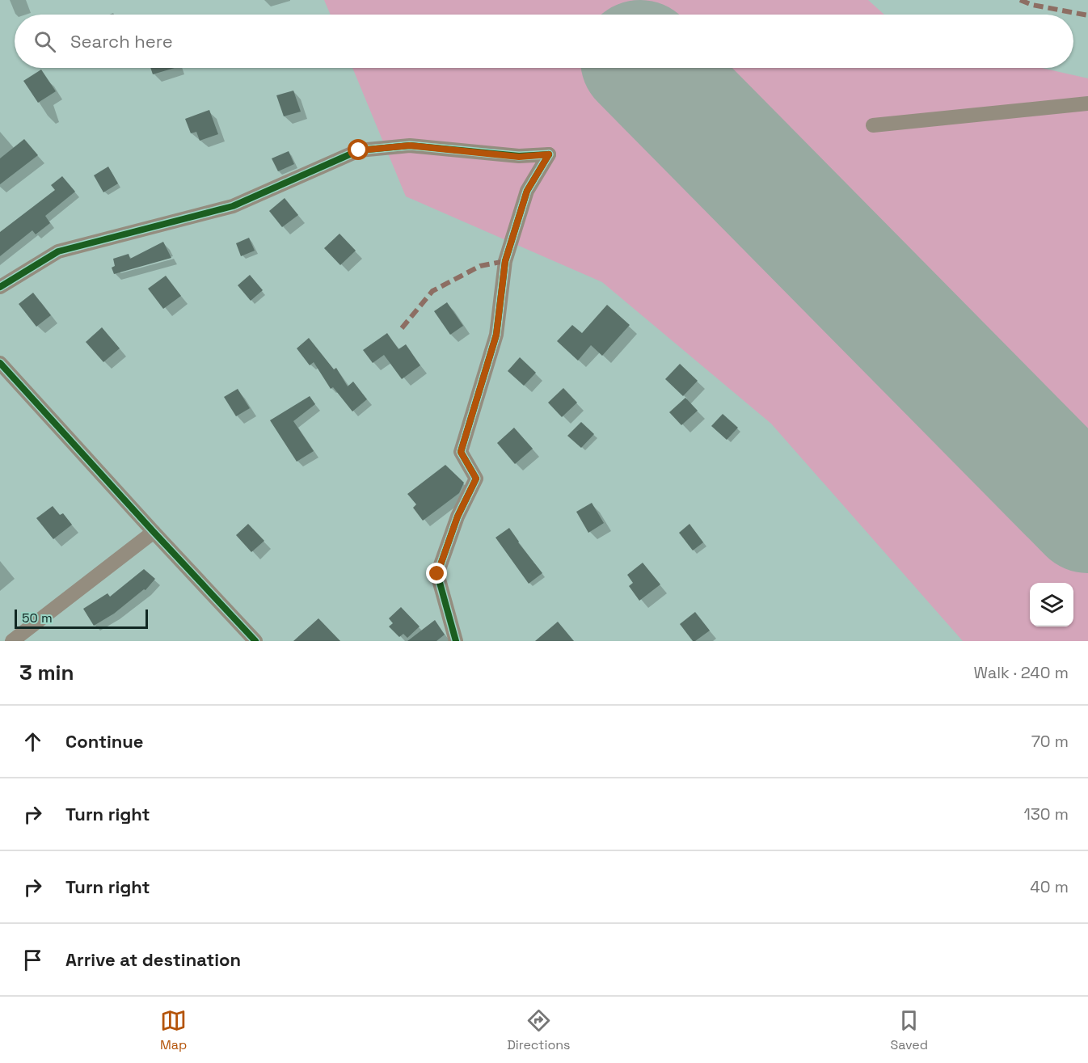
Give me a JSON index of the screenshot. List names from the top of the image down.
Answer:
{
  "scale_bar": "50 m",
  "page": {
    "search": "Search here",
    "scale": "50 m",
    "heading": ["3 min", "Walk · 240 m"],
    "list": [
      ["Continue", "70 m"],
      ["Turn right", "130 m"],
      ["Turn right", "40 m"],
      "Arrive at destination"
    ],
    "nav": ["Map", "Directions", "Saved"]
  }
}
